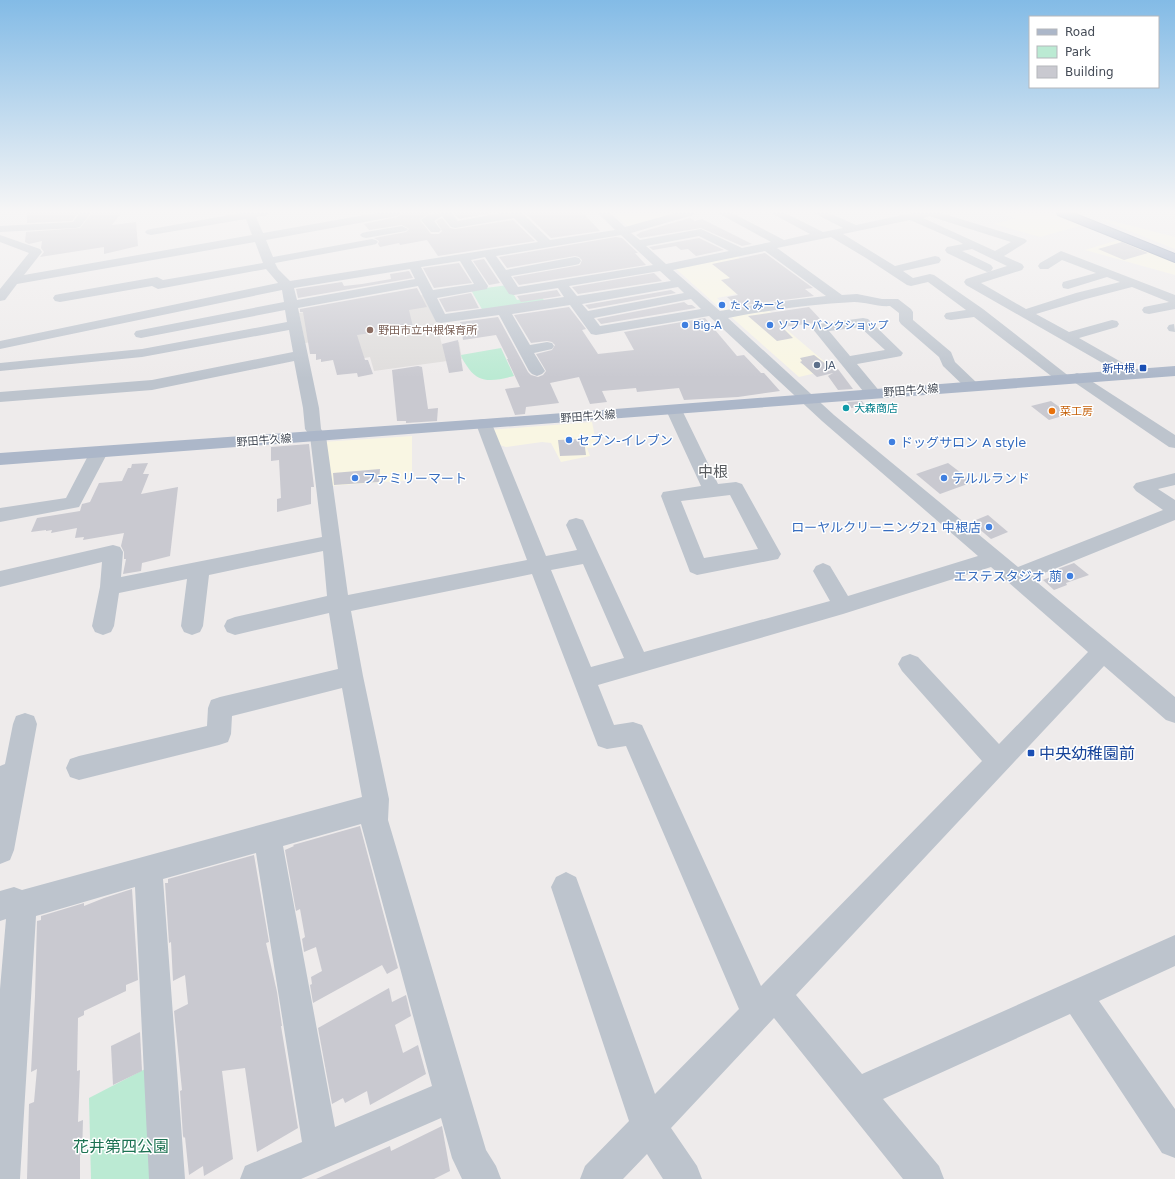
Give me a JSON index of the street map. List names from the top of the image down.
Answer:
{
  "streets": {
    "main road": ["野田牛久線"]
  },
  "districts": ["中根"],
  "parks": ["花井第四公園"],
  "places": {
    "other": [
      "たくみーと",
      "Big-A",
      "ソフトバンクショップ",
      "野田市立中根保育所",
      "JA",
      "大森商店",
      "菜工房",
      "セブン-イレブン",
      "ドッグサロン A style",
      "ファミリーマート",
      "テルルランド",
      "ローヤルクリーニング21 中根店",
      "エステスタジオ 萠"
    ],
    "transit": ["新中根", "中央幼稚園前"]
  },
  "legend": ["Road", "Park", "Building"]
}
